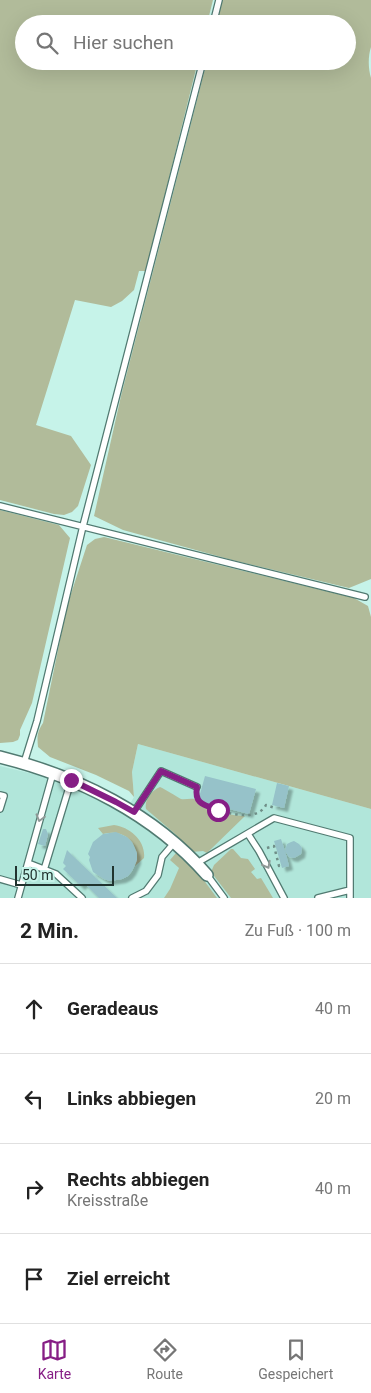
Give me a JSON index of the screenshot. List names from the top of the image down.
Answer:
{
  "scale_bar": "50 m",
  "page": {
    "search": "Hier suchen",
    "scale": "50 m",
    "heading": ["2 Min.", "Zu Fuß · 100 m"],
    "list": [
      ["Geradeaus", "40 m"],
      ["Links abbiegen", "20 m"],
      ["Rechts abbiegen", "Kreisstraße", "40 m"],
      "Ziel erreicht"
    ],
    "nav": ["Karte", "Route", "Gespeichert"]
  }
}
